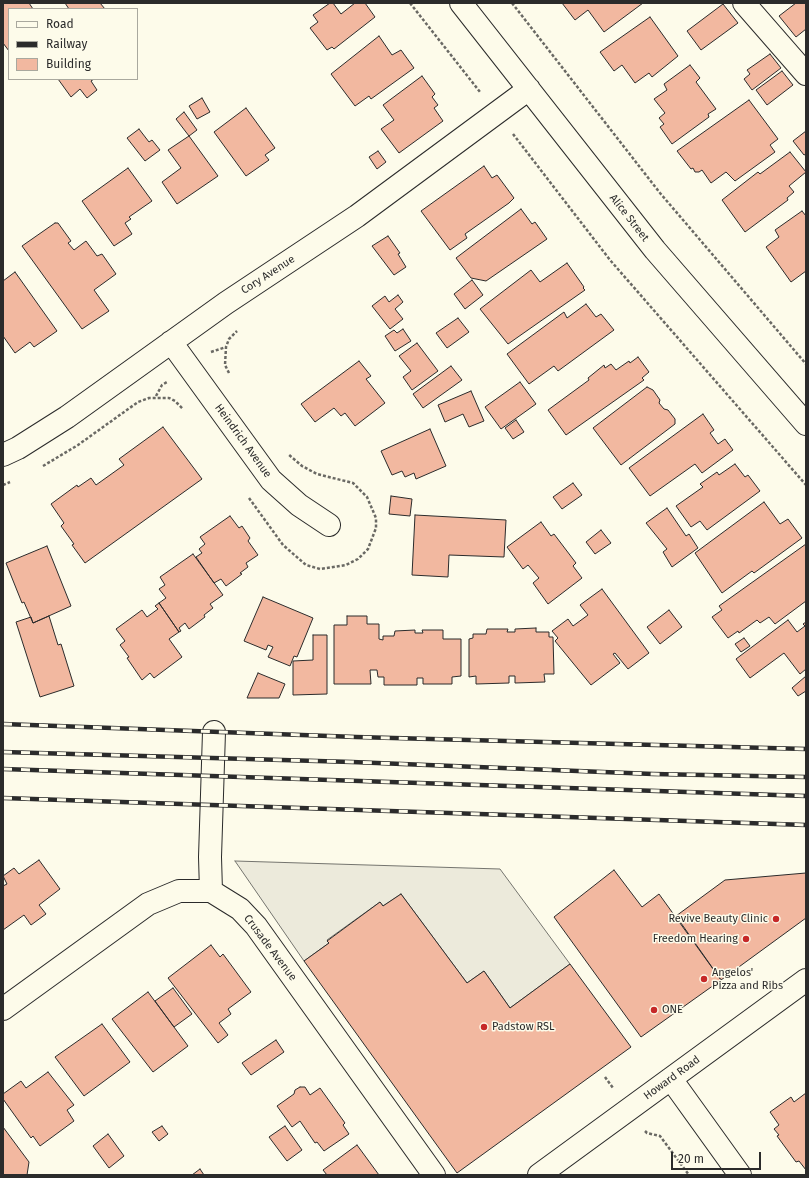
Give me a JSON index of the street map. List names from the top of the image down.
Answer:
{
  "streets": {
    "street": [
      "Alice Street",
      "Cory Avenue",
      "Heindrich Avenue",
      "Crusade Avenue",
      "Howard Road"
    ]
  },
  "crossings": [
    ["Alice Street", "Cory Avenue"],
    ["Cory Avenue", "Heindrich Avenue"]
  ],
  "places": [
    "Revive Beauty Clinic",
    "Freedom Hearing",
    "Angelos' Pizza and Ribs",
    "ONE",
    "Padstow RSL"
  ],
  "legend": ["Road", "Railway", "Building"],
  "scale_bar": "20 m"
}
